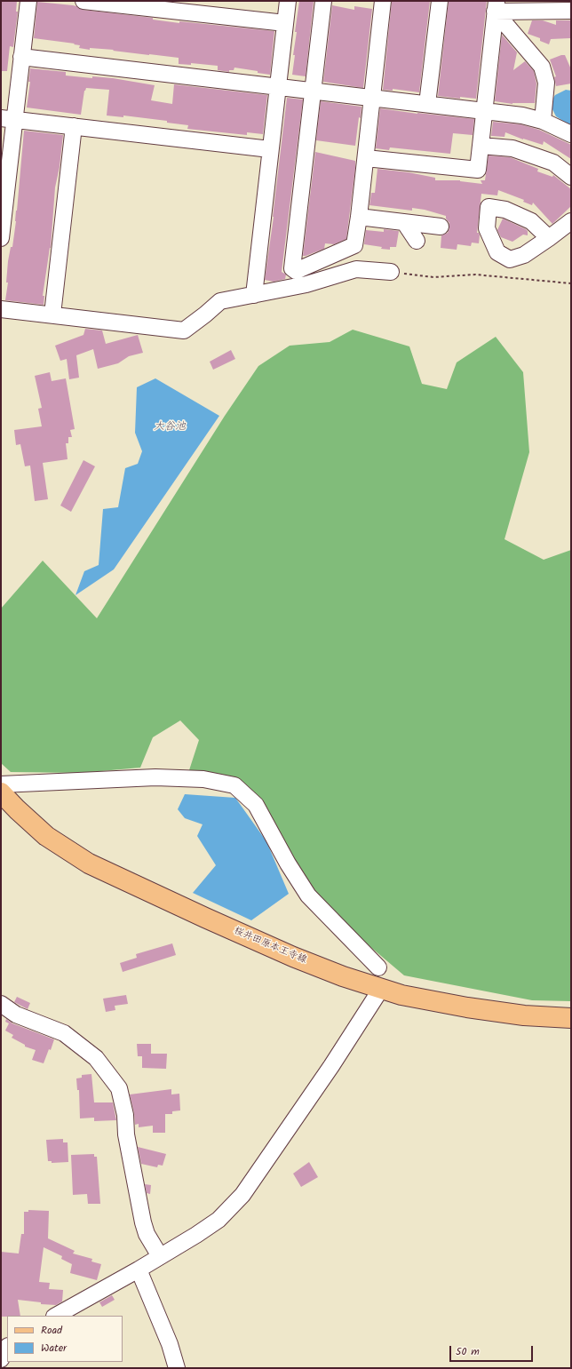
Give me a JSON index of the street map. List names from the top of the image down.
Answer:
{
  "streets": {
    "main road": ["桜井田原本王寺線"]
  },
  "water": ["大谷池"],
  "legend": ["Road", "Water"],
  "scale_bar": "50 m"
}
